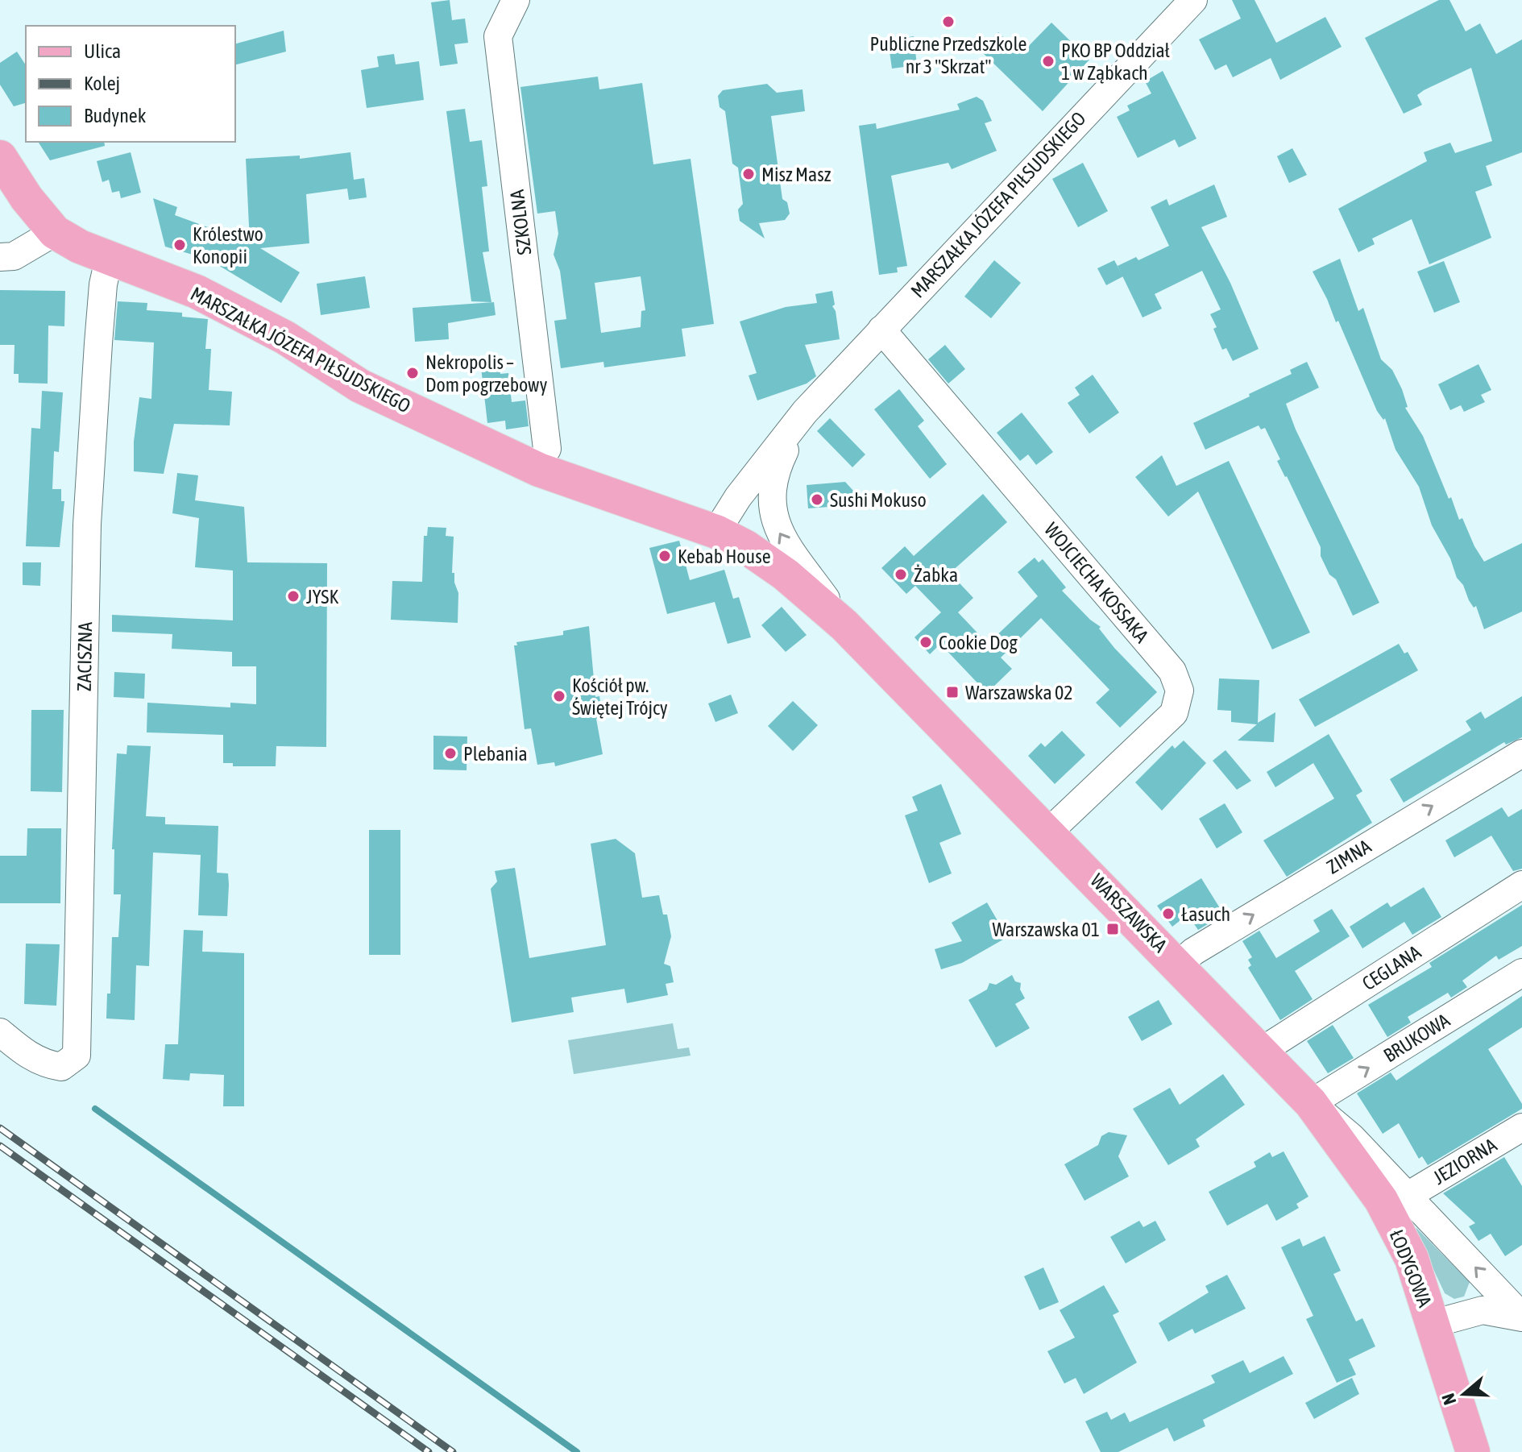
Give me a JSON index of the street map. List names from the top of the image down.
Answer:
{
  "streets": {
    "main road": ["MARSZAŁKA JÓZEFA PIŁSUDSKIEGO", "WARSZAWSKA", "ŁODYGOWA"],
    "street": [
      "SZKOLNA",
      "WOJCIECHA KOSSAKA",
      "ZACISZNA",
      "ZIMNA",
      "CEGLANA",
      "BRUKOWA",
      "JEZIORNA"
    ]
  },
  "crossings": [
    ["MARSZAŁKA JÓZEFA PIŁSUDSKIEGO", "WOJCIECHA KOSSAKA"],
    ["MARSZAŁKA JÓZEFA PIŁSUDSKIEGO", "ZACISZNA"],
    ["MARSZAŁKA JÓZEFA PIŁSUDSKIEGO", "WARSZAWSKA"],
    ["WOJCIECHA KOSSAKA", "WARSZAWSKA"],
    ["ZIMNA", "WARSZAWSKA"],
    ["WARSZAWSKA", "CEGLANA"],
    ["WARSZAWSKA", "BRUKOWA"],
    ["WARSZAWSKA", "JEZIORNA"],
    ["WARSZAWSKA", "ŁODYGOWA"],
    ["BRUKOWA", "ŁODYGOWA"]
  ],
  "one_way": ["ZIMNA", "BRUKOWA"],
  "places": {
    "other": [
      "Publiczne Przedszkole nr 3 \"Skrzat\"",
      "PKO BP Oddział 1 w Ząbkach",
      "Misz Masz",
      "Królestwo Konopii",
      "Nekropolis – Dom pogrzebowy",
      "Sushi Mokuso",
      "Kebab House",
      "Żabka",
      "JYSK",
      "Cookie Dog",
      "Kościół pw. Świętej Trójcy",
      "Plebania",
      "Łasuch"
    ],
    "transit": ["Warszawska 02", "Warszawska 01"]
  },
  "legend": ["Ulica", "Kolej", "Budynek"],
  "north": "left"
}
